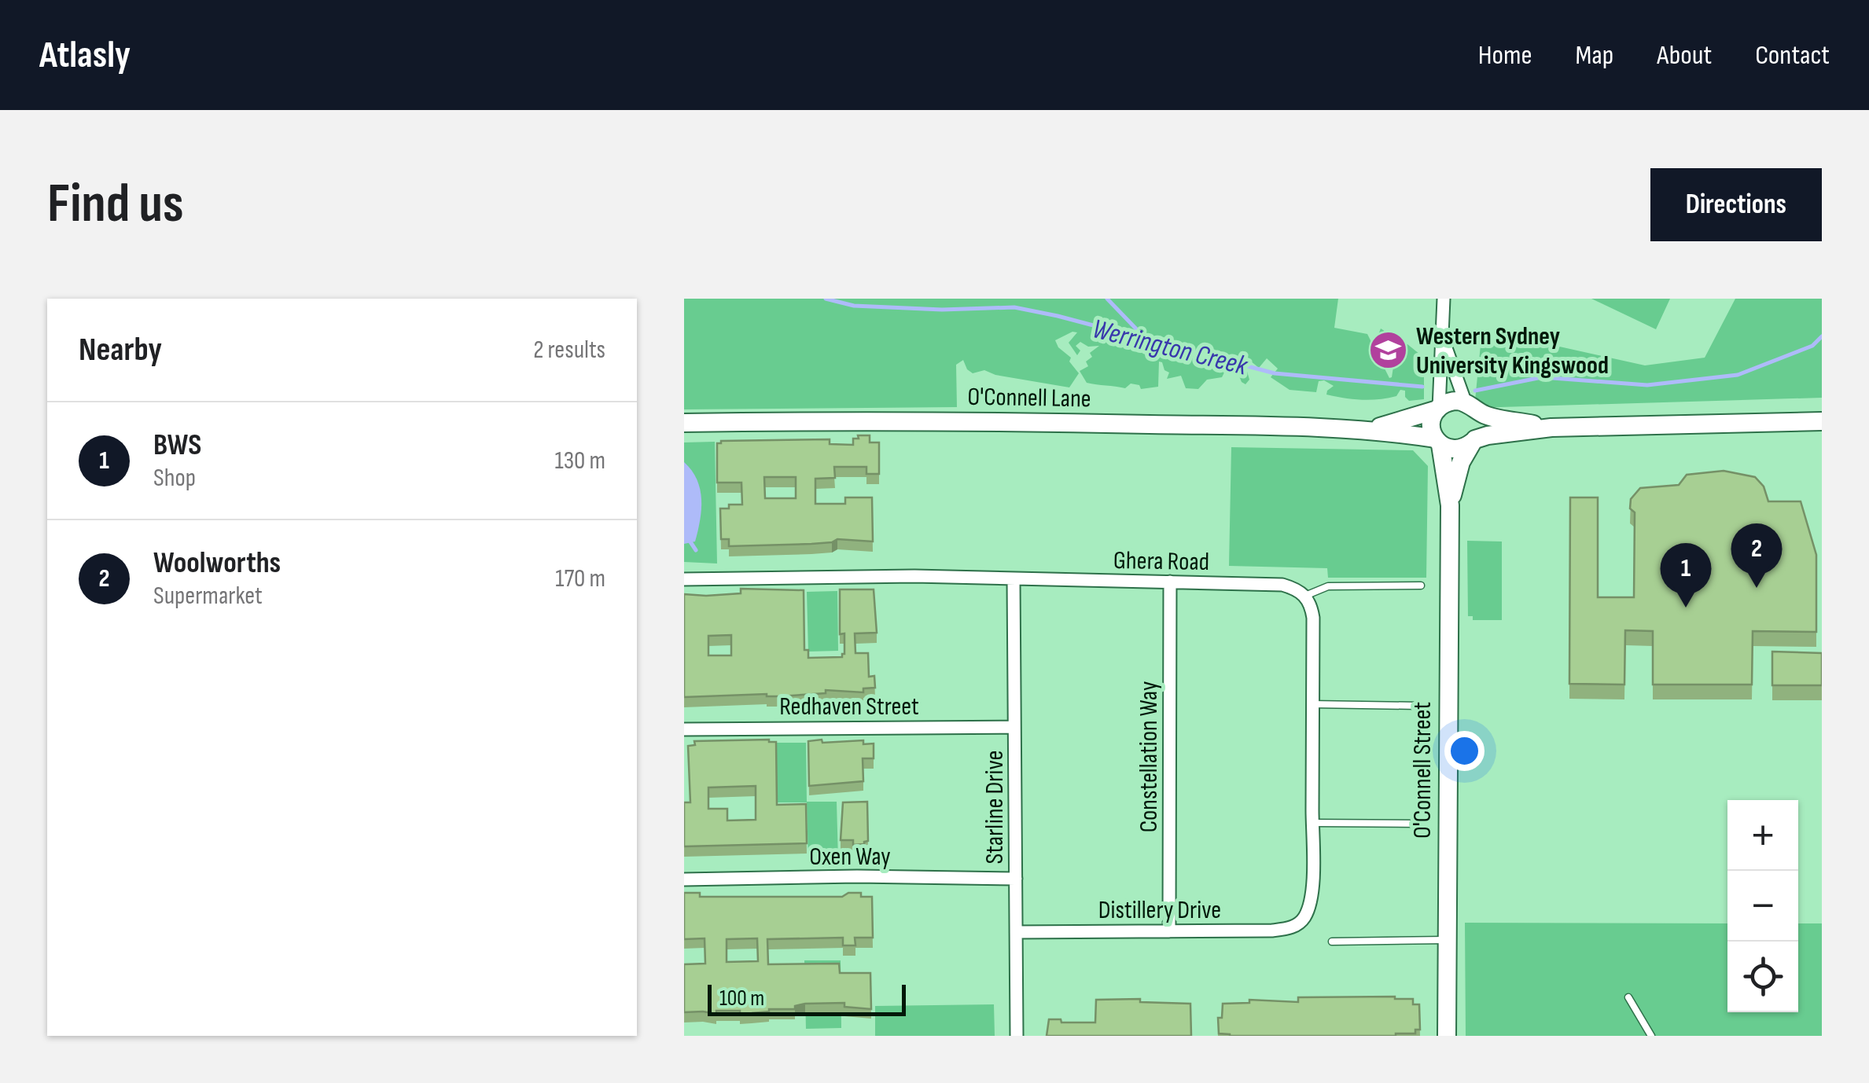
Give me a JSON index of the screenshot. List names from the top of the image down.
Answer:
{
  "streets": {
    "street": [
      "O'Connell Lane",
      "Ghera Road",
      "Redhaven Street",
      "Constellation Way",
      "O'Connell Street",
      "Starline Drive",
      "Oxen Way",
      "Distillery Drive"
    ]
  },
  "crossings": [
    ["O'Connell Lane", "O'Connell Street"],
    ["Ghera Road", "Constellation Way"],
    ["Ghera Road", "Starline Drive"],
    ["Redhaven Street", "Starline Drive"],
    ["Constellation Way", "Distillery Drive"],
    ["Starline Drive", "Oxen Way"],
    ["Starline Drive", "Distillery Drive"]
  ],
  "water": ["Werrington Creek"],
  "places": {
    "school or university": ["Western Sydney University Kingswood"]
  },
  "scale_bar": "100 m",
  "page": {
    "header": "Atlasly",
    "nav": [
      "Home",
      "Map",
      "About",
      "Contact"
    ],
    "buttons": "Directions",
    "title": "Find us",
    "heading": ["Nearby", "2 results"],
    "list": [
      {
        "mark": "1",
        "name": "BWS",
        "note": "Shop",
        "value": "130 m"
      },
      {
        "mark": "2",
        "name": "Woolworths",
        "note": "Supermarket",
        "value": "170 m"
      }
    ],
    "pins": ["2", "1"],
    "map_buttons": ["+", "−"],
    "scale": "100 m"
  }
}
